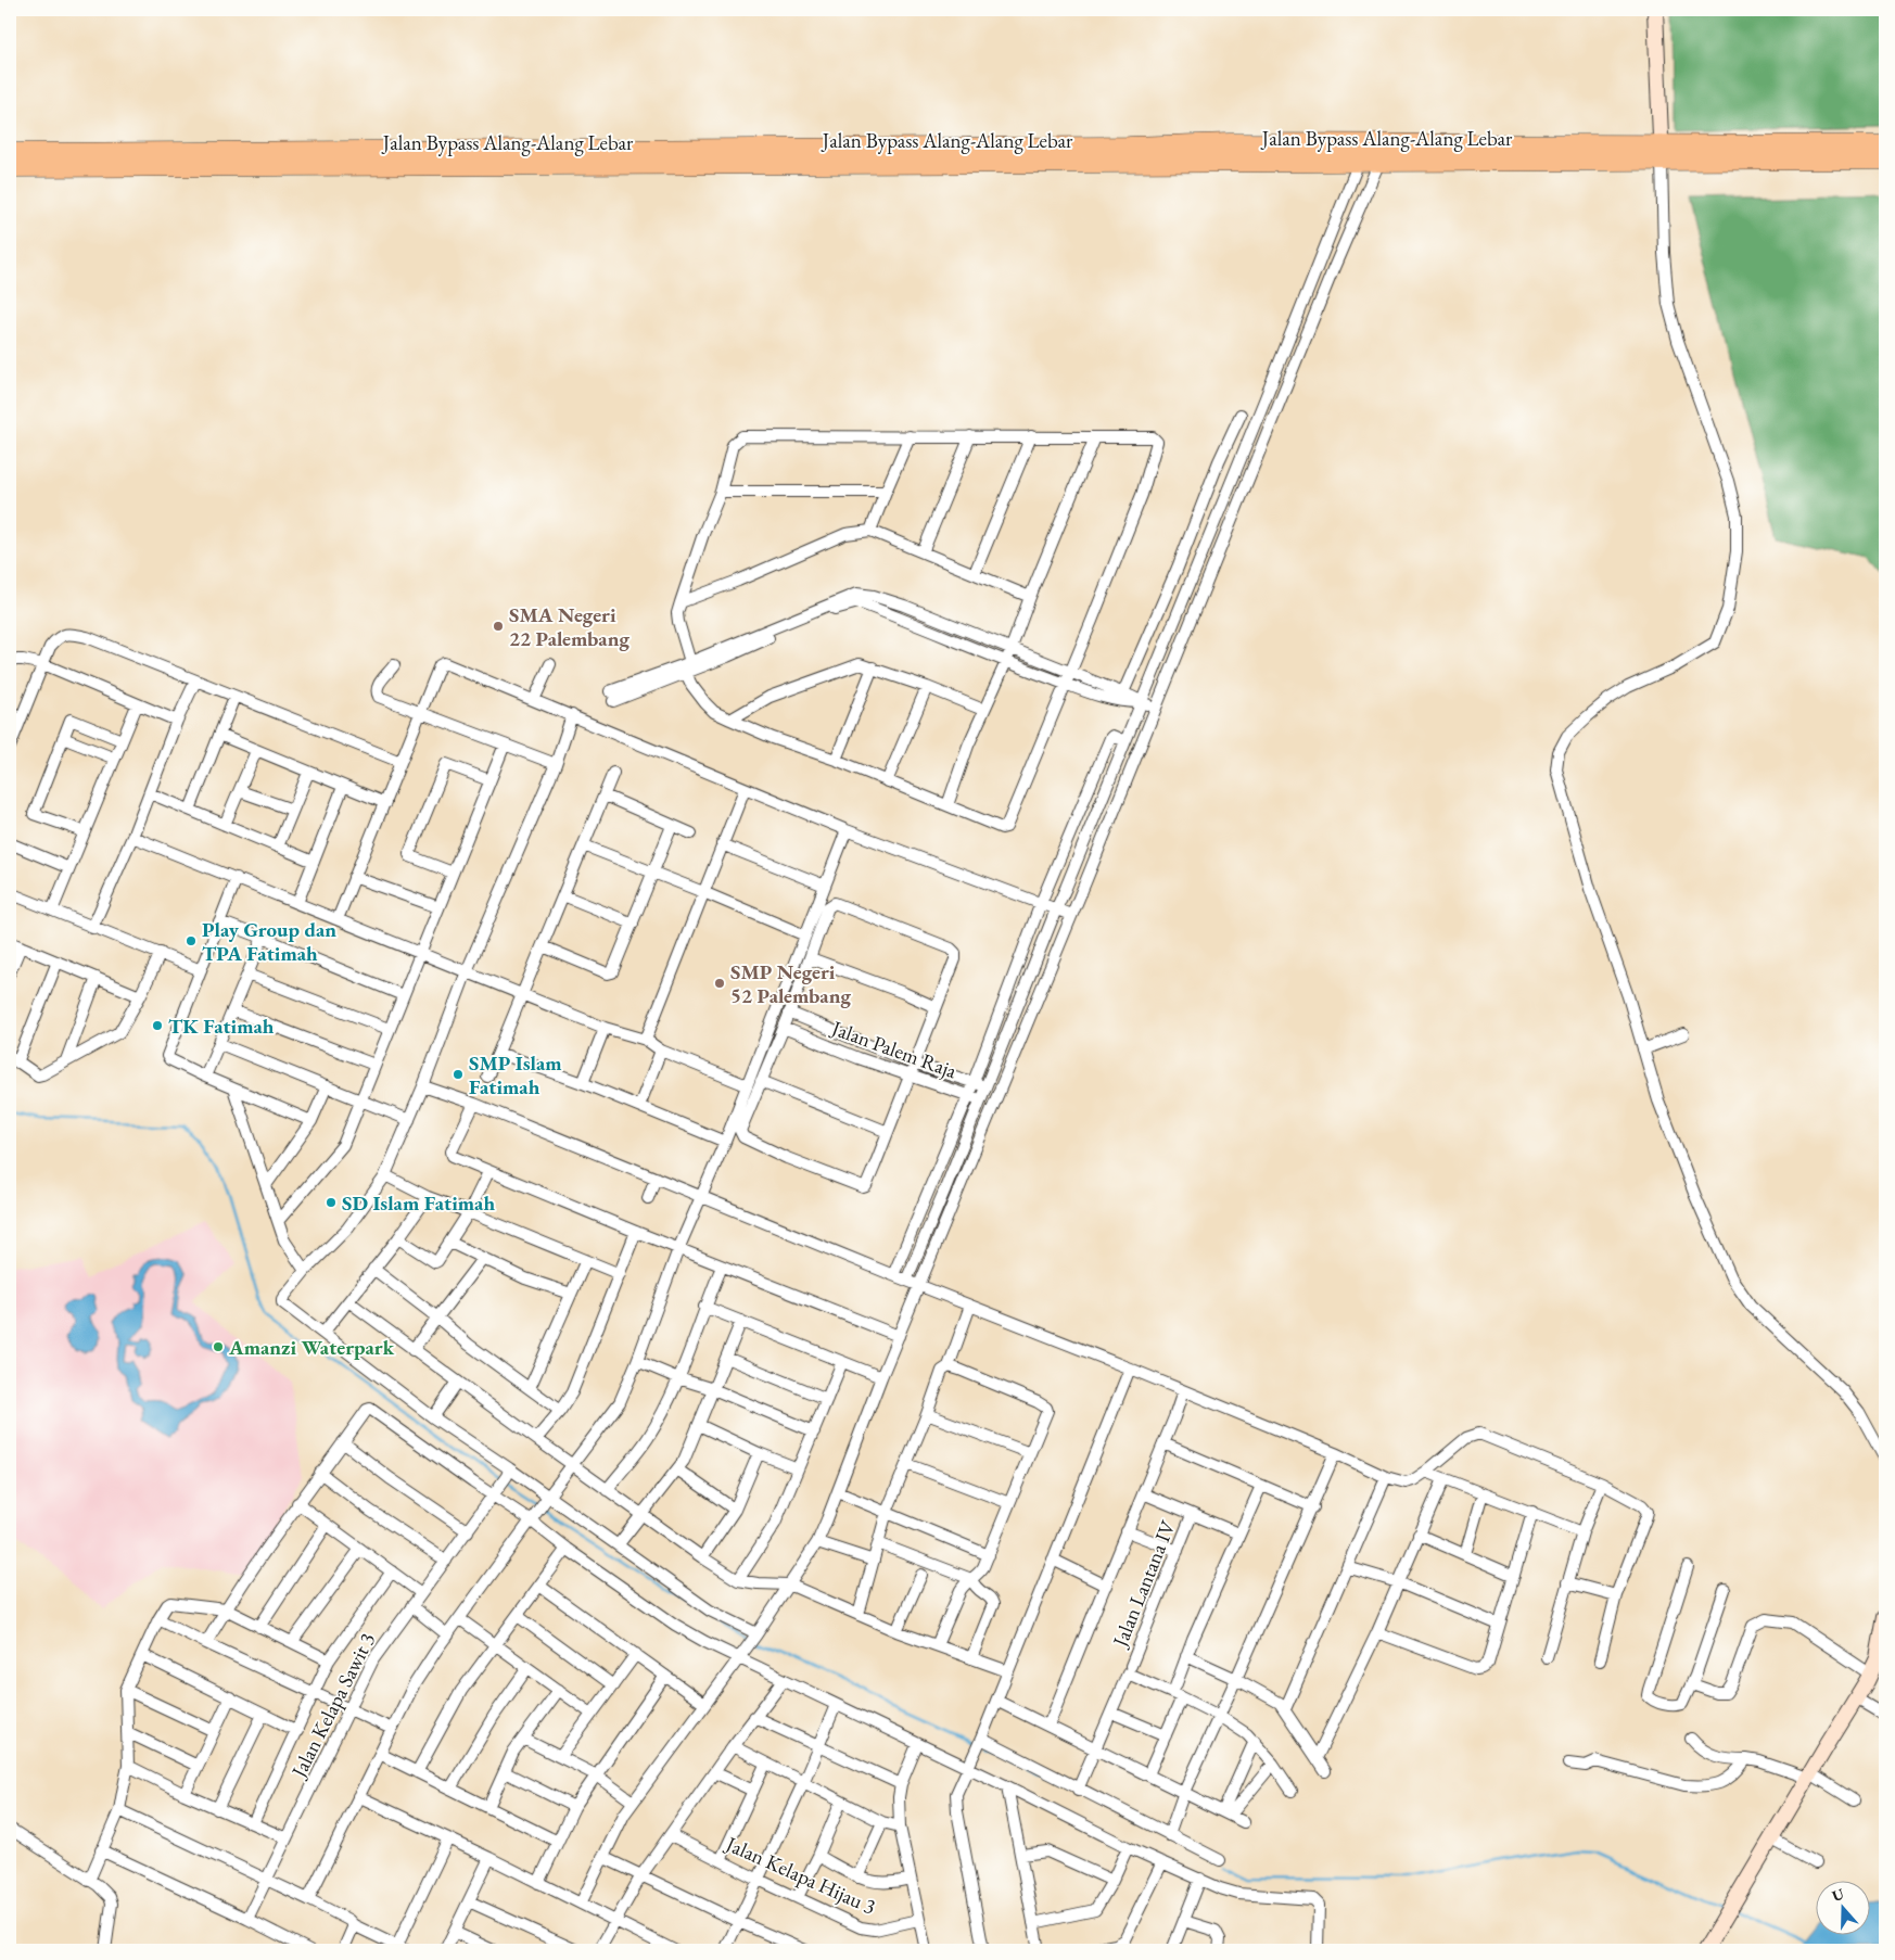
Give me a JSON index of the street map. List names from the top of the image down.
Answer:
{
  "streets": {
    "highway": ["Jalan Bypass Alang-Alang Lebar"],
    "street": [
      "Jalan Palem Raja",
      "Jalan Lantana IV",
      "Jalan Kelapa Sawit 3",
      "Jalan Kelapa Hijau 3"
    ]
  },
  "places": [
    "SMA Negeri 22 Palembang",
    "Play Group dan TPA Fatimah",
    "SMP Negeri 52 Palembang",
    "TK Fatimah",
    "SMP Islam Fatimah",
    "SD Islam Fatimah",
    "Amanzi Waterpark"
  ],
  "north": "top"
}
